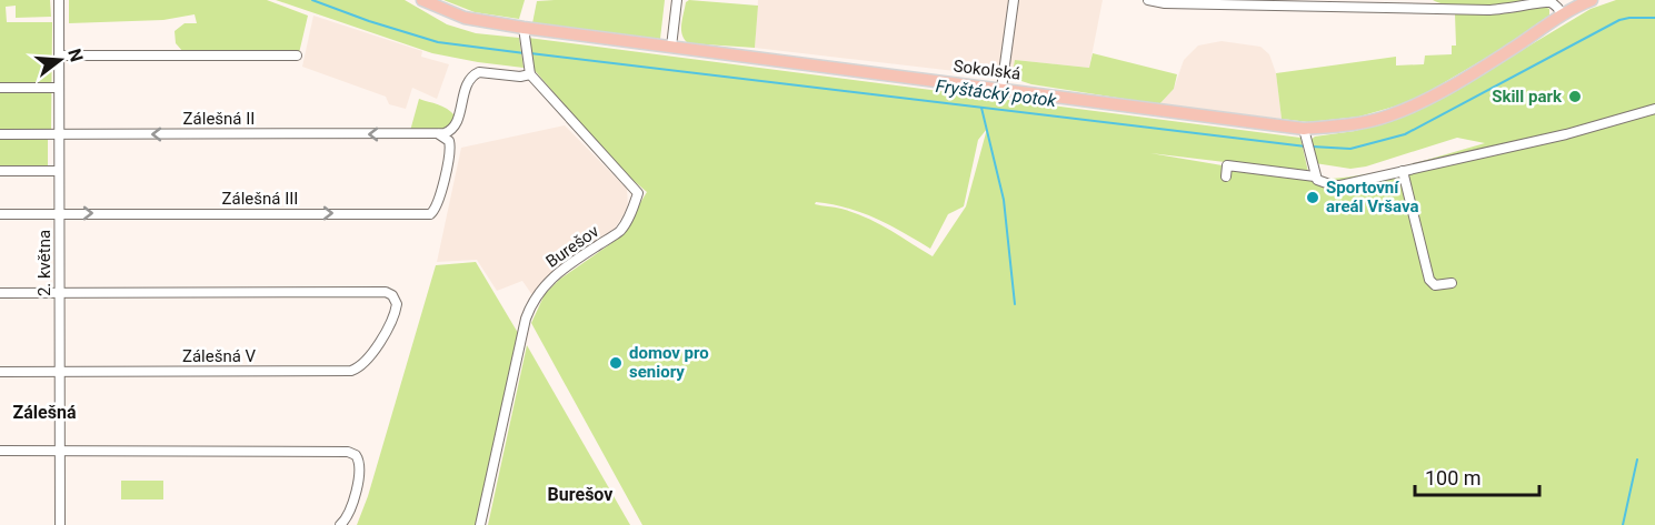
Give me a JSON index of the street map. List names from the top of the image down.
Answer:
{
  "streets": {
    "main road": ["Sokolská"],
    "street": [
      "Zálešná II",
      "Zálešná III",
      "Burešov",
      "2. května",
      "Zálešná V"
    ]
  },
  "crossings": [
    ["Zálešná II", "Zálešná III"],
    ["Zálešná II", "2. května"],
    ["Zálešná III", "2. května"],
    ["2. května", "Zálešná V"]
  ],
  "one_way": ["Zálešná III"],
  "districts": ["Zálešná", "Burešov"],
  "water": ["Fryštácký potok"],
  "places": ["Skill park", "Sportovní areál Vršava", "domov pro seniory"],
  "scale_bar": "100 m",
  "north": "right"
}
